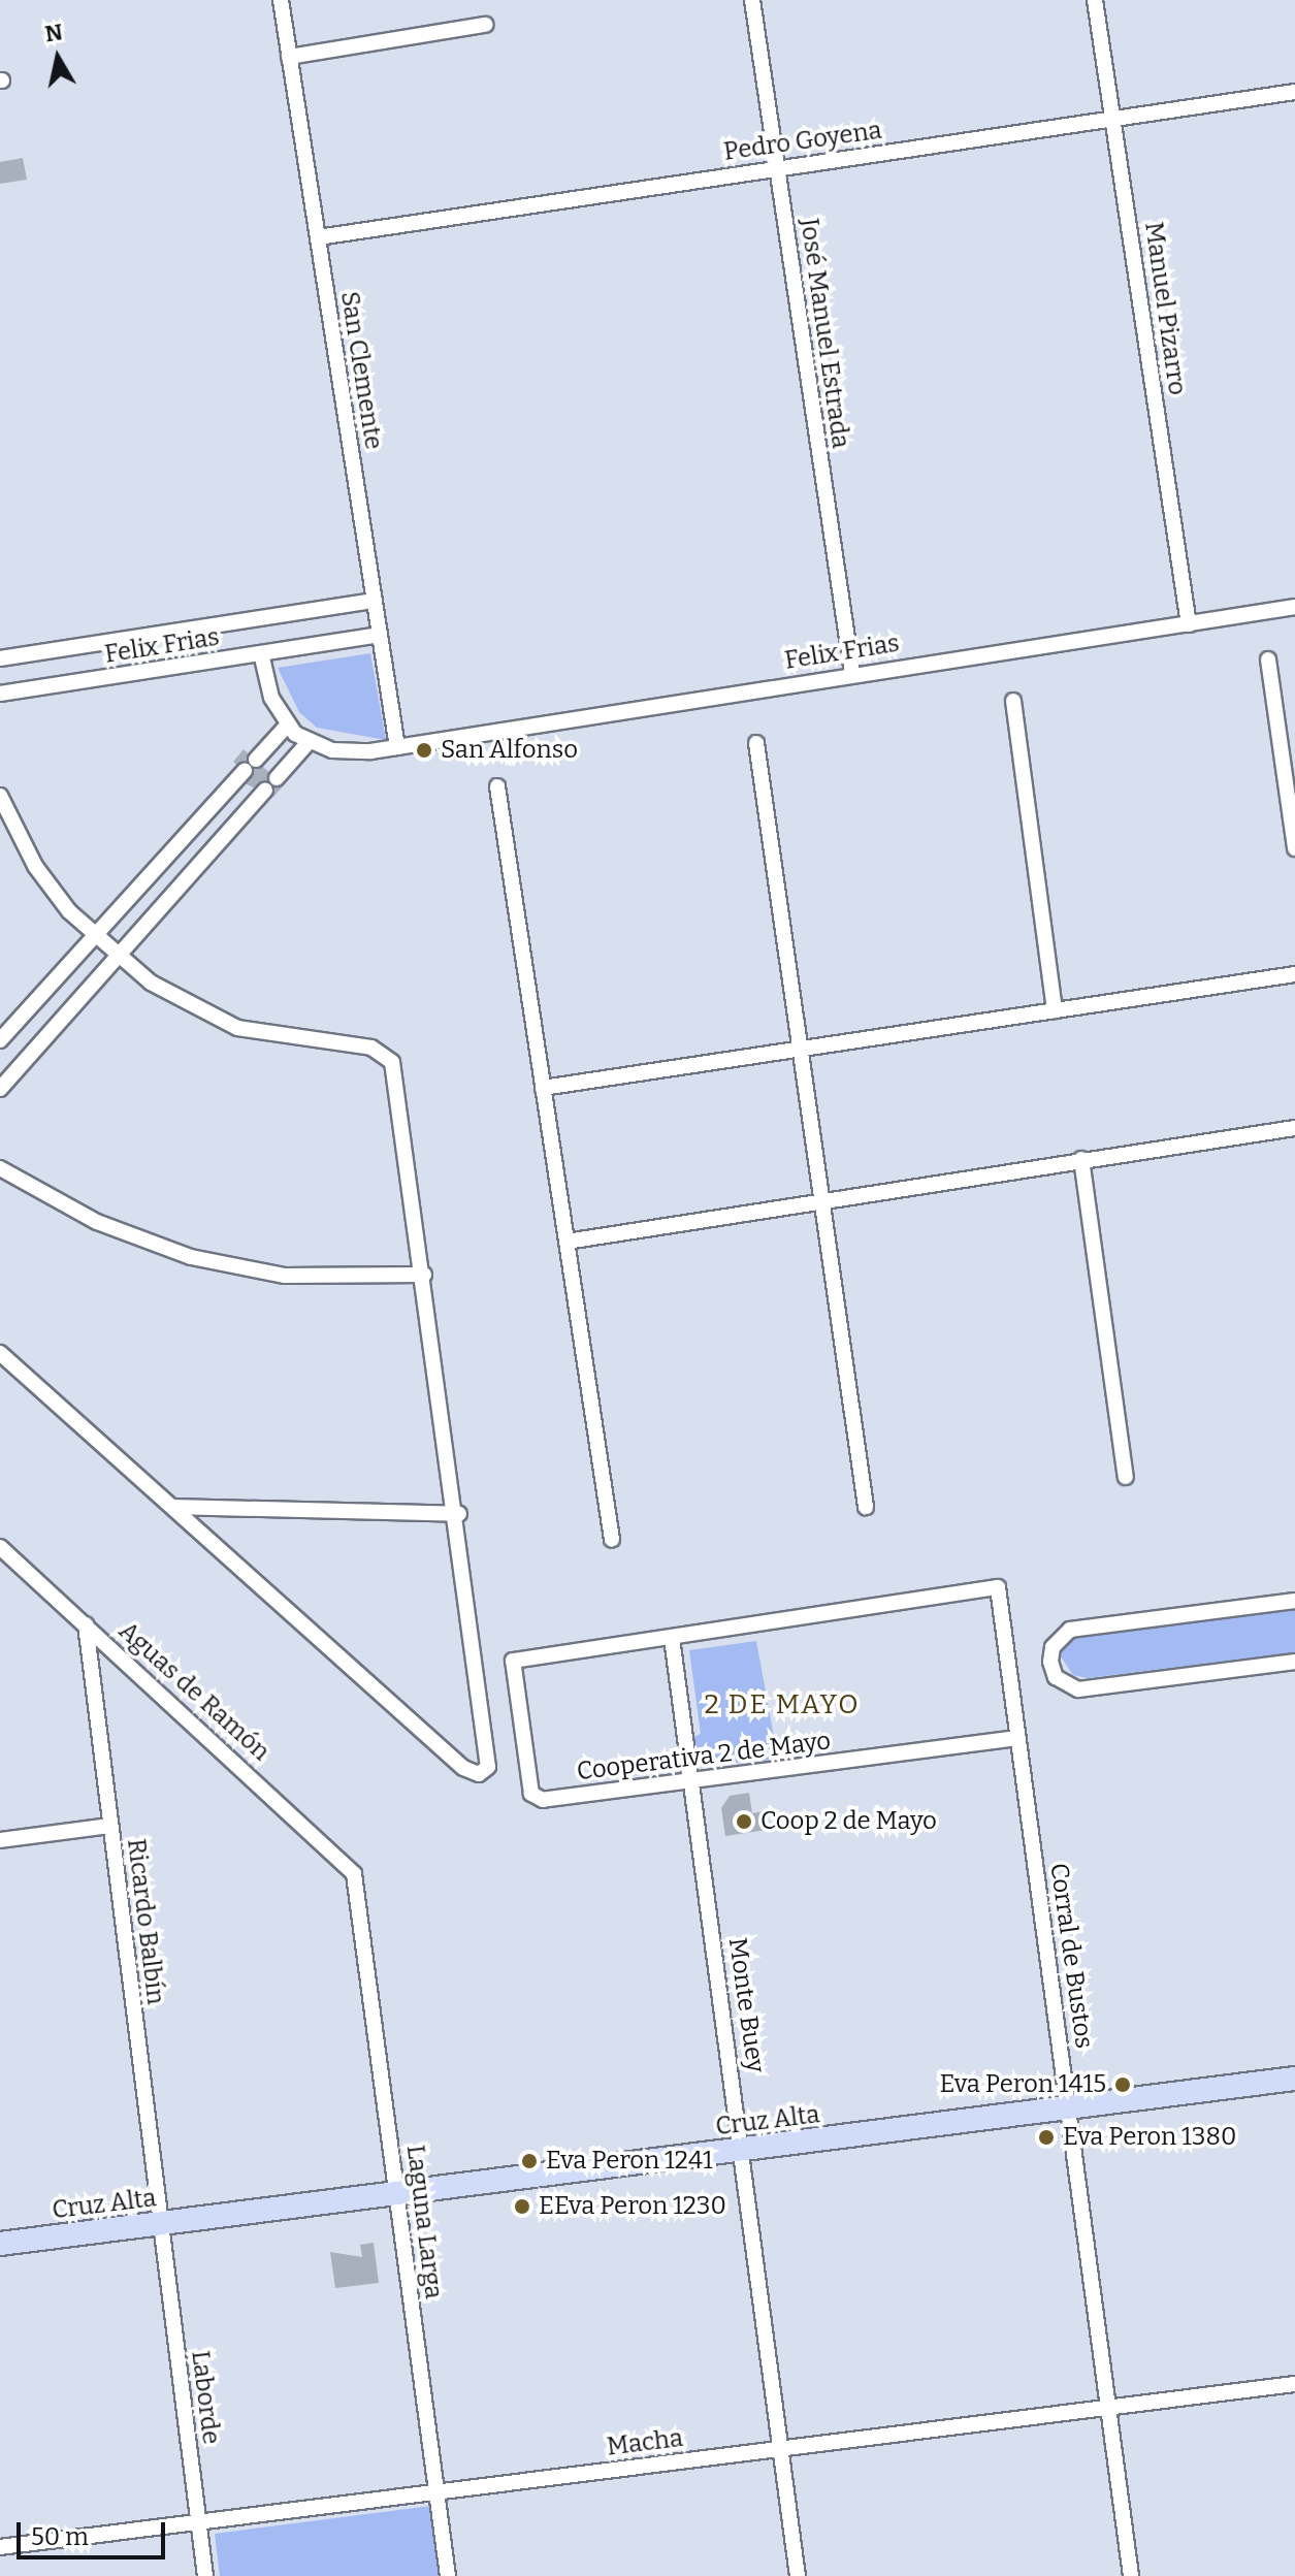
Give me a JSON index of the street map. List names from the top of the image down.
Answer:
{
  "streets": {
    "main road": ["Cruz Alta"],
    "street": [
      "Pedro Goyena",
      "Manuel Pizarro",
      "José Manuel Estrada",
      "San Clemente",
      "Felix Frias",
      "Aguas de Ramón",
      "Cooperativa 2 de Mayo",
      "Ricardo Balbín",
      "Corral de Bustos",
      "Monte Buey",
      "Laguna Larga",
      "Laborde",
      "Macha"
    ]
  },
  "crossings": [
    ["Pedro Goyena", "Manuel Pizarro"],
    ["Pedro Goyena", "José Manuel Estrada"],
    ["Pedro Goyena", "San Clemente"],
    ["Manuel Pizarro", "Felix Frias"],
    ["José Manuel Estrada", "Felix Frias"],
    ["San Clemente", "Felix Frias"],
    ["Aguas de Ramón", "Ricardo Balbín"],
    ["Aguas de Ramón", "Laguna Larga"],
    ["Cooperativa 2 de Mayo", "Corral de Bustos"],
    ["Cooperativa 2 de Mayo", "Monte Buey"],
    ["Ricardo Balbín", "Cruz Alta"],
    ["Ricardo Balbín", "Laborde"],
    ["Corral de Bustos", "Monte Buey"],
    ["Corral de Bustos", "Cruz Alta"],
    ["Corral de Bustos", "Macha"],
    ["Monte Buey", "Cruz Alta"],
    ["Monte Buey", "Macha"],
    ["Cruz Alta", "Laguna Larga"],
    ["Cruz Alta", "Laborde"],
    ["Laguna Larga", "Macha"],
    ["Laborde", "Macha"]
  ],
  "districts": ["2 DE MAYO"],
  "places": [
    "San Alfonso",
    "Coop 2 de Mayo",
    "Eva Peron 1415",
    "Eva Peron 1380",
    "Eva Peron 1241",
    "EEva Peron 1230"
  ],
  "scale_bar": "50 m",
  "north": "top"
}
